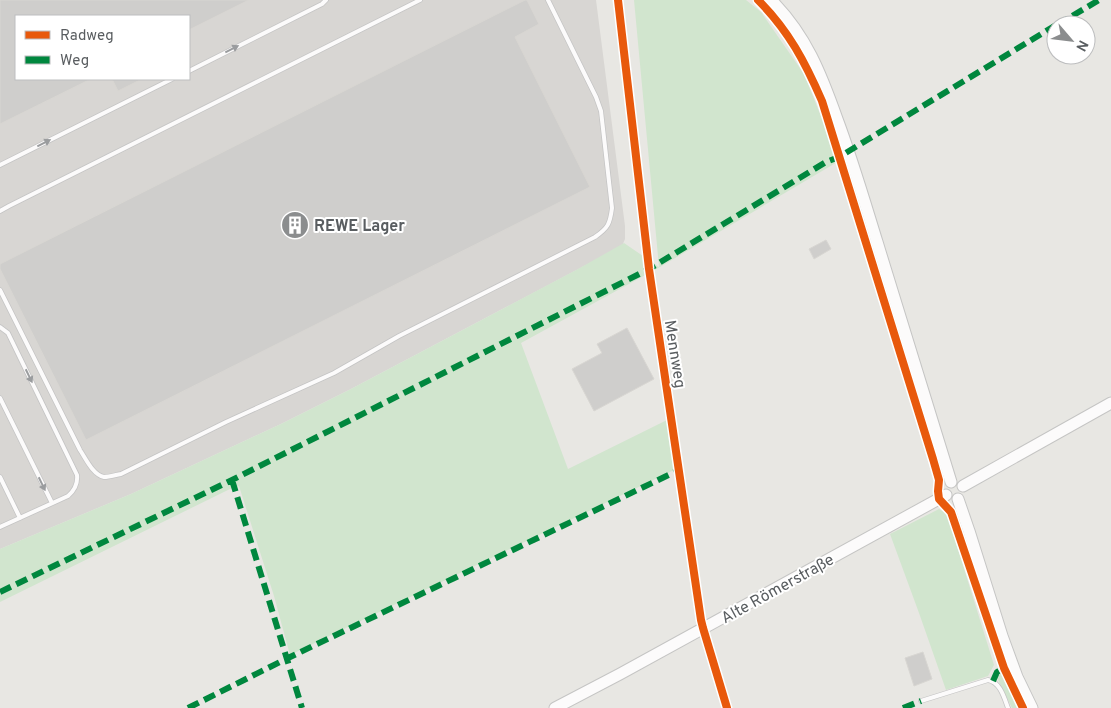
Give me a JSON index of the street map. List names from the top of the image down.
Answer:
{
  "streets": {
    "street": ["Mennweg", "Alte Römerstraße"]
  },
  "crossings": [
    ["Mennweg", "Alte Römerstraße"]
  ],
  "places": {
    "building": ["REWE Lager"]
  },
  "legend": ["Radweg", "Weg"],
  "north": "bottom right"
}
